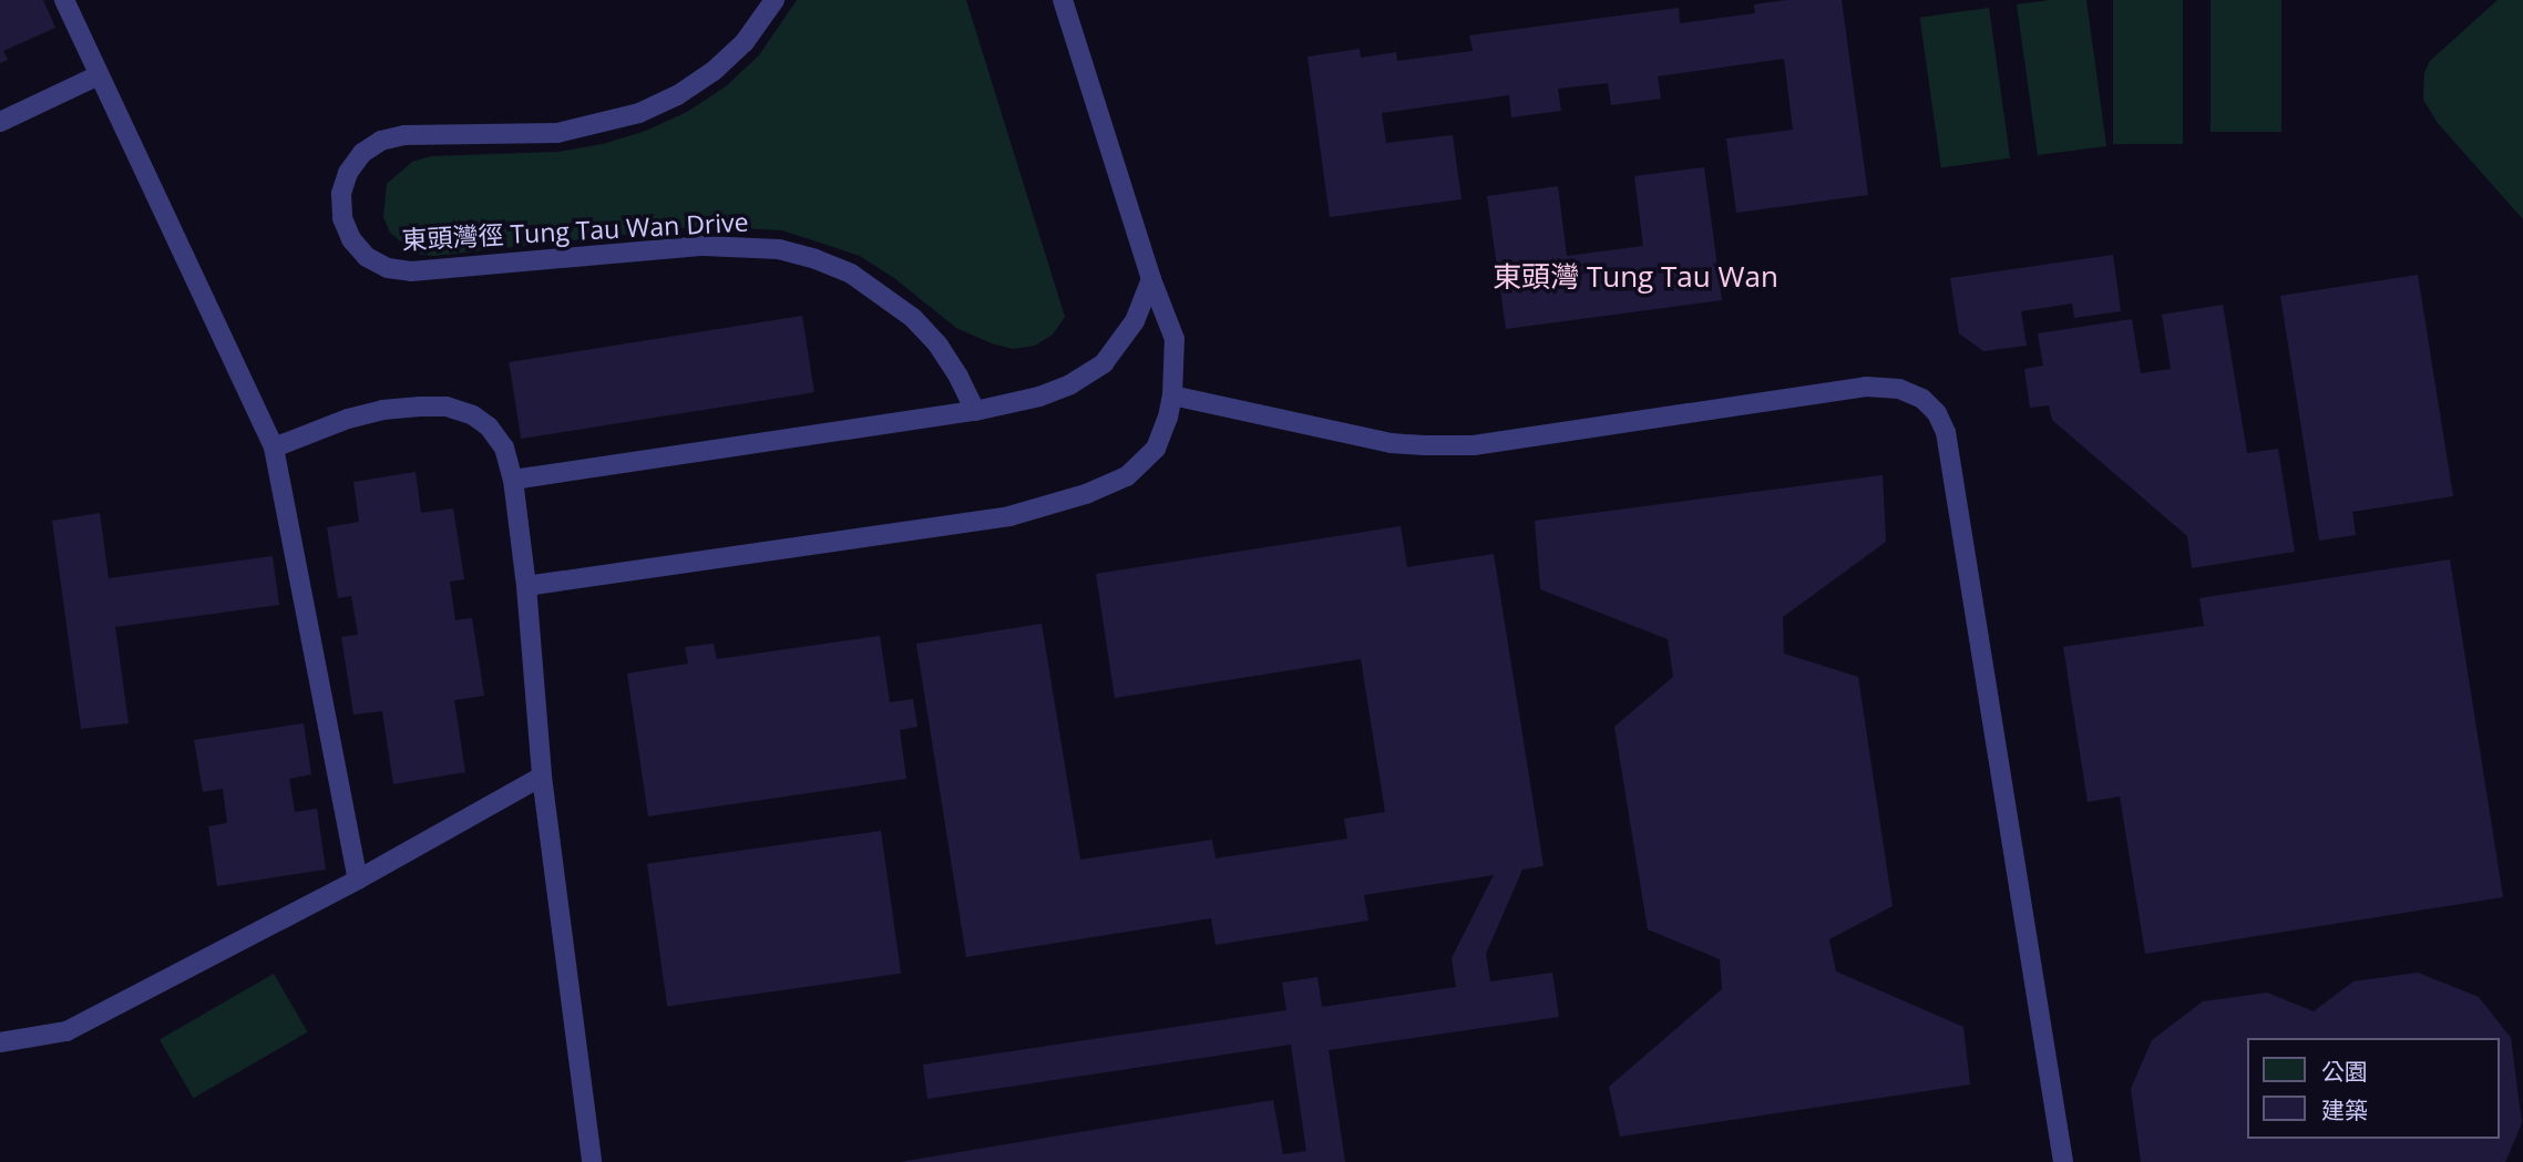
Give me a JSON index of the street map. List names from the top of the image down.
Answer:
{
  "streets": {
    "lane": ["東頭灣徑 Tung Tau Wan Drive"]
  },
  "districts": ["東頭灣 Tung Tau Wan"],
  "legend": ["公園", "建築"]
}
